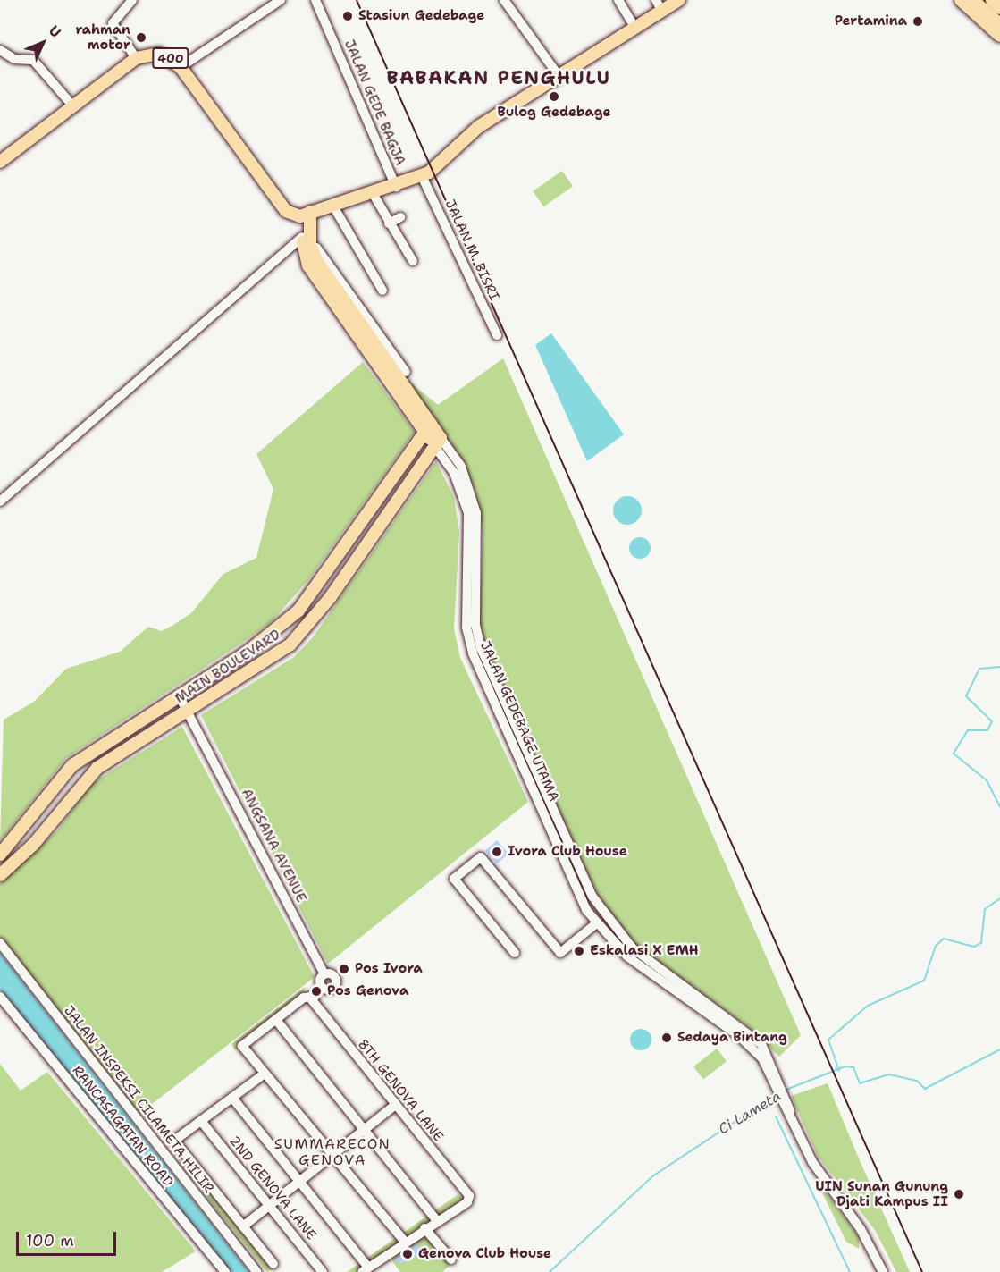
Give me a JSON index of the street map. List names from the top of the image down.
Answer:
{
  "streets": {
    "main road": ["400", "MAIN BOULEVARD", "JALAN GEDEBAGE UTAMA"],
    "street": [
      "JALAN GEDE BAGJA",
      "JALAN M. BISRI",
      "ANGSANA AVENUE",
      "8TH GENOVA LANE",
      "JALAN INSPEKSI CILAMETA HILIR",
      "RANCASAGATAN ROAD",
      "2ND GENOVA LANE"
    ]
  },
  "crossings": [
    ["400", "JALAN GEDEBAGE UTAMA"],
    ["MAIN BOULEVARD", "JALAN GEDEBAGE UTAMA"],
    ["MAIN BOULEVARD", "ANGSANA AVENUE"],
    ["ANGSANA AVENUE", "8TH GENOVA LANE"]
  ],
  "districts": ["BABAKAN PENGHULU", "SUMMARECON GENOVA"],
  "water": ["Ci Lameta"],
  "places": [
    "Stasiun Gedebage",
    "Pertamina",
    "rahman motor",
    "Bulog Gedebage",
    "Ivora Club House",
    "Eskalasi X EMH",
    "Pos Ivora",
    "Pos Genova",
    "Sedaya Bintang",
    "UIN Sunan Gunung Djati Kampus II",
    "Genova Club House"
  ],
  "scale_bar": "100 m",
  "north": "top right"
}
